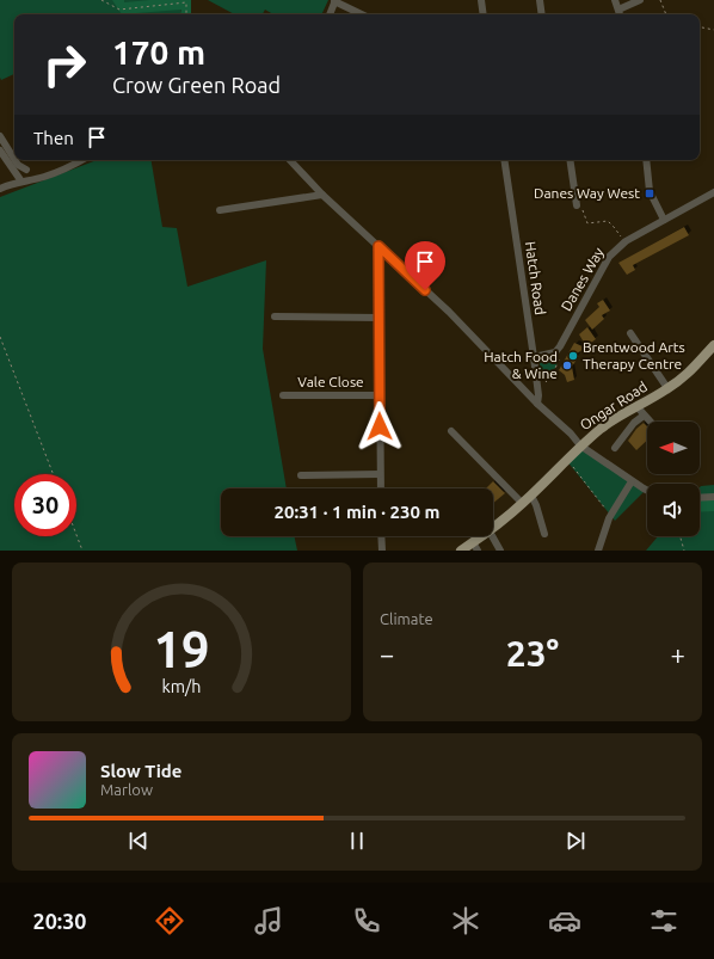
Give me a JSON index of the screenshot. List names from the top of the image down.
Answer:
{
  "streets": {
    "main road": ["Ongar Road"],
    "street": ["Hatch Road", "Danes Way", "Vale Close"]
  },
  "places": {
    "transit": ["Danes Way West"],
    "other": ["Brentwood Arts Therapy Centre", "Hatch Food & Wine"]
  },
  "north": "left",
  "page": {
    "turn": ["170 m", "Crow Green Road"],
    "then": "Then",
    "limit": "30",
    "trip": "20:31 · 1 min · 230 m",
    "tile": "Climate",
    "heat": ["−", "23°", "+"],
    "song": ["Slow Tide", "Marlow"],
    "tabs": "20:30",
    "gauge": ["19", "km/h"]
  }
}
